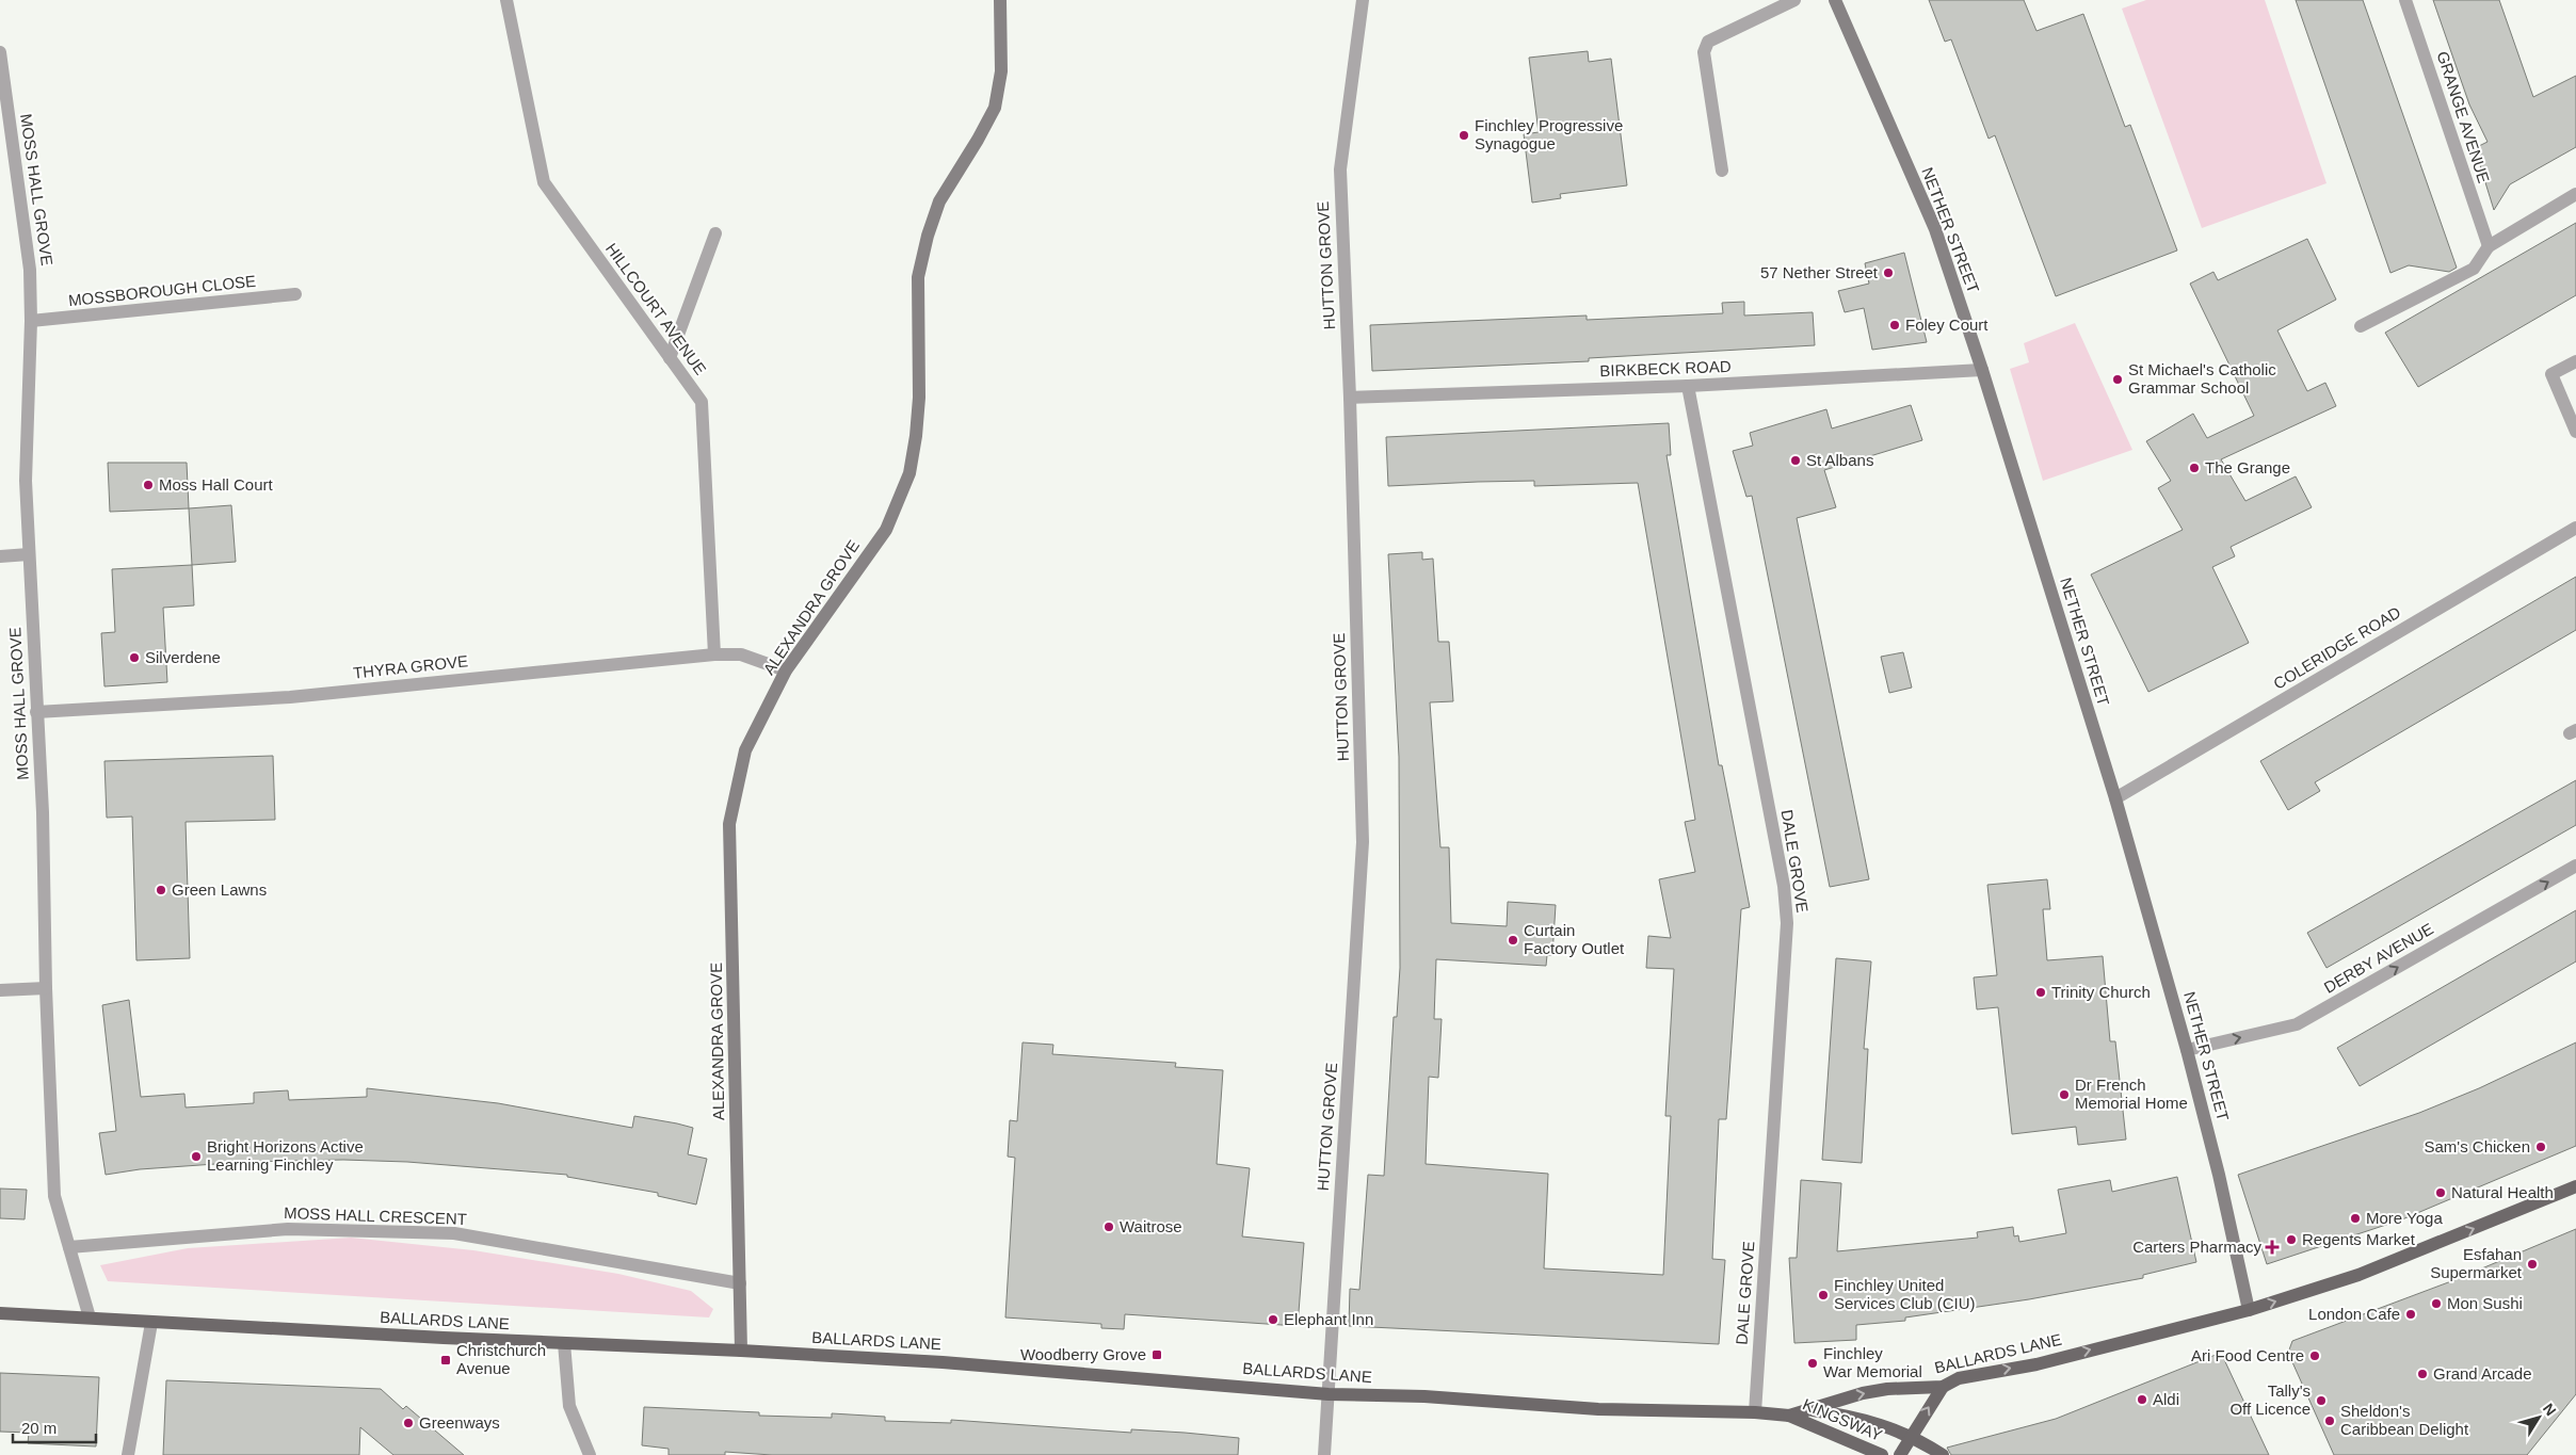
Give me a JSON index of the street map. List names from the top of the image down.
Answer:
{
  "streets": {
    "main road": ["BALLARDS LANE", "KINGSWAY"],
    "street": [
      "GRANGE AVENUE",
      "MOSS HALL GROVE",
      "NETHER STREET",
      "HUTTON GROVE",
      "MOSSBOROUGH CLOSE",
      "HILLCOURT AVENUE",
      "BIRKBECK ROAD",
      "ALEXANDRA GROVE",
      "COLERIDGE ROAD",
      "THYRA GROVE",
      "DALE GROVE",
      "DERBY AVENUE",
      "MOSS HALL CRESCENT"
    ]
  },
  "crossings": [
    ["MOSS HALL GROVE", "MOSSBOROUGH CLOSE"],
    ["MOSS HALL GROVE", "THYRA GROVE"],
    ["MOSS HALL GROVE", "MOSS HALL CRESCENT"],
    ["MOSS HALL GROVE", "BALLARDS LANE"],
    ["NETHER STREET", "BIRKBECK ROAD"],
    ["NETHER STREET", "COLERIDGE ROAD"],
    ["NETHER STREET", "DERBY AVENUE"],
    ["NETHER STREET", "BALLARDS LANE"],
    ["HUTTON GROVE", "BIRKBECK ROAD"],
    ["HUTTON GROVE", "BALLARDS LANE"],
    ["HILLCOURT AVENUE", "THYRA GROVE"],
    ["BIRKBECK ROAD", "DALE GROVE"],
    ["ALEXANDRA GROVE", "THYRA GROVE"],
    ["ALEXANDRA GROVE", "MOSS HALL CRESCENT"],
    ["ALEXANDRA GROVE", "BALLARDS LANE"],
    ["DALE GROVE", "BALLARDS LANE"],
    ["BALLARDS LANE", "KINGSWAY"]
  ],
  "one_way": ["DERBY AVENUE"],
  "places": {
    "other": [
      "Finchley Progressive Synagogue",
      "57 Nether Street",
      "Foley Court",
      "St Michael's Catholic Grammar School",
      "St Albans",
      "The Grange",
      "Moss Hall Court",
      "Silverdene",
      "Green Lawns",
      "Curtain Factory Outlet",
      "Trinity Church",
      "Dr French Memorial Home",
      "Sam's Chicken",
      "Bright Horizons Active Learning Finchley",
      "Natural Health",
      "More Yoga",
      "Waitrose",
      "Regents Market",
      "Esfahan Supermarket",
      "Finchley United Services Club (CIU)",
      "Mon Sushi",
      "London Cafe",
      "Elephant Inn",
      "Ari Food Centre",
      "Finchley War Memorial",
      "Grand Arcade",
      "Aldi",
      "Tally's Off Licence",
      "Sheldon's Caribbean Delight",
      "Greenways"
    ],
    "health": ["Carters Pharmacy"],
    "transit": ["Woodberry Grove", "Christchurch Avenue"]
  },
  "scale_bar": "20 m",
  "north": "top right"
}
